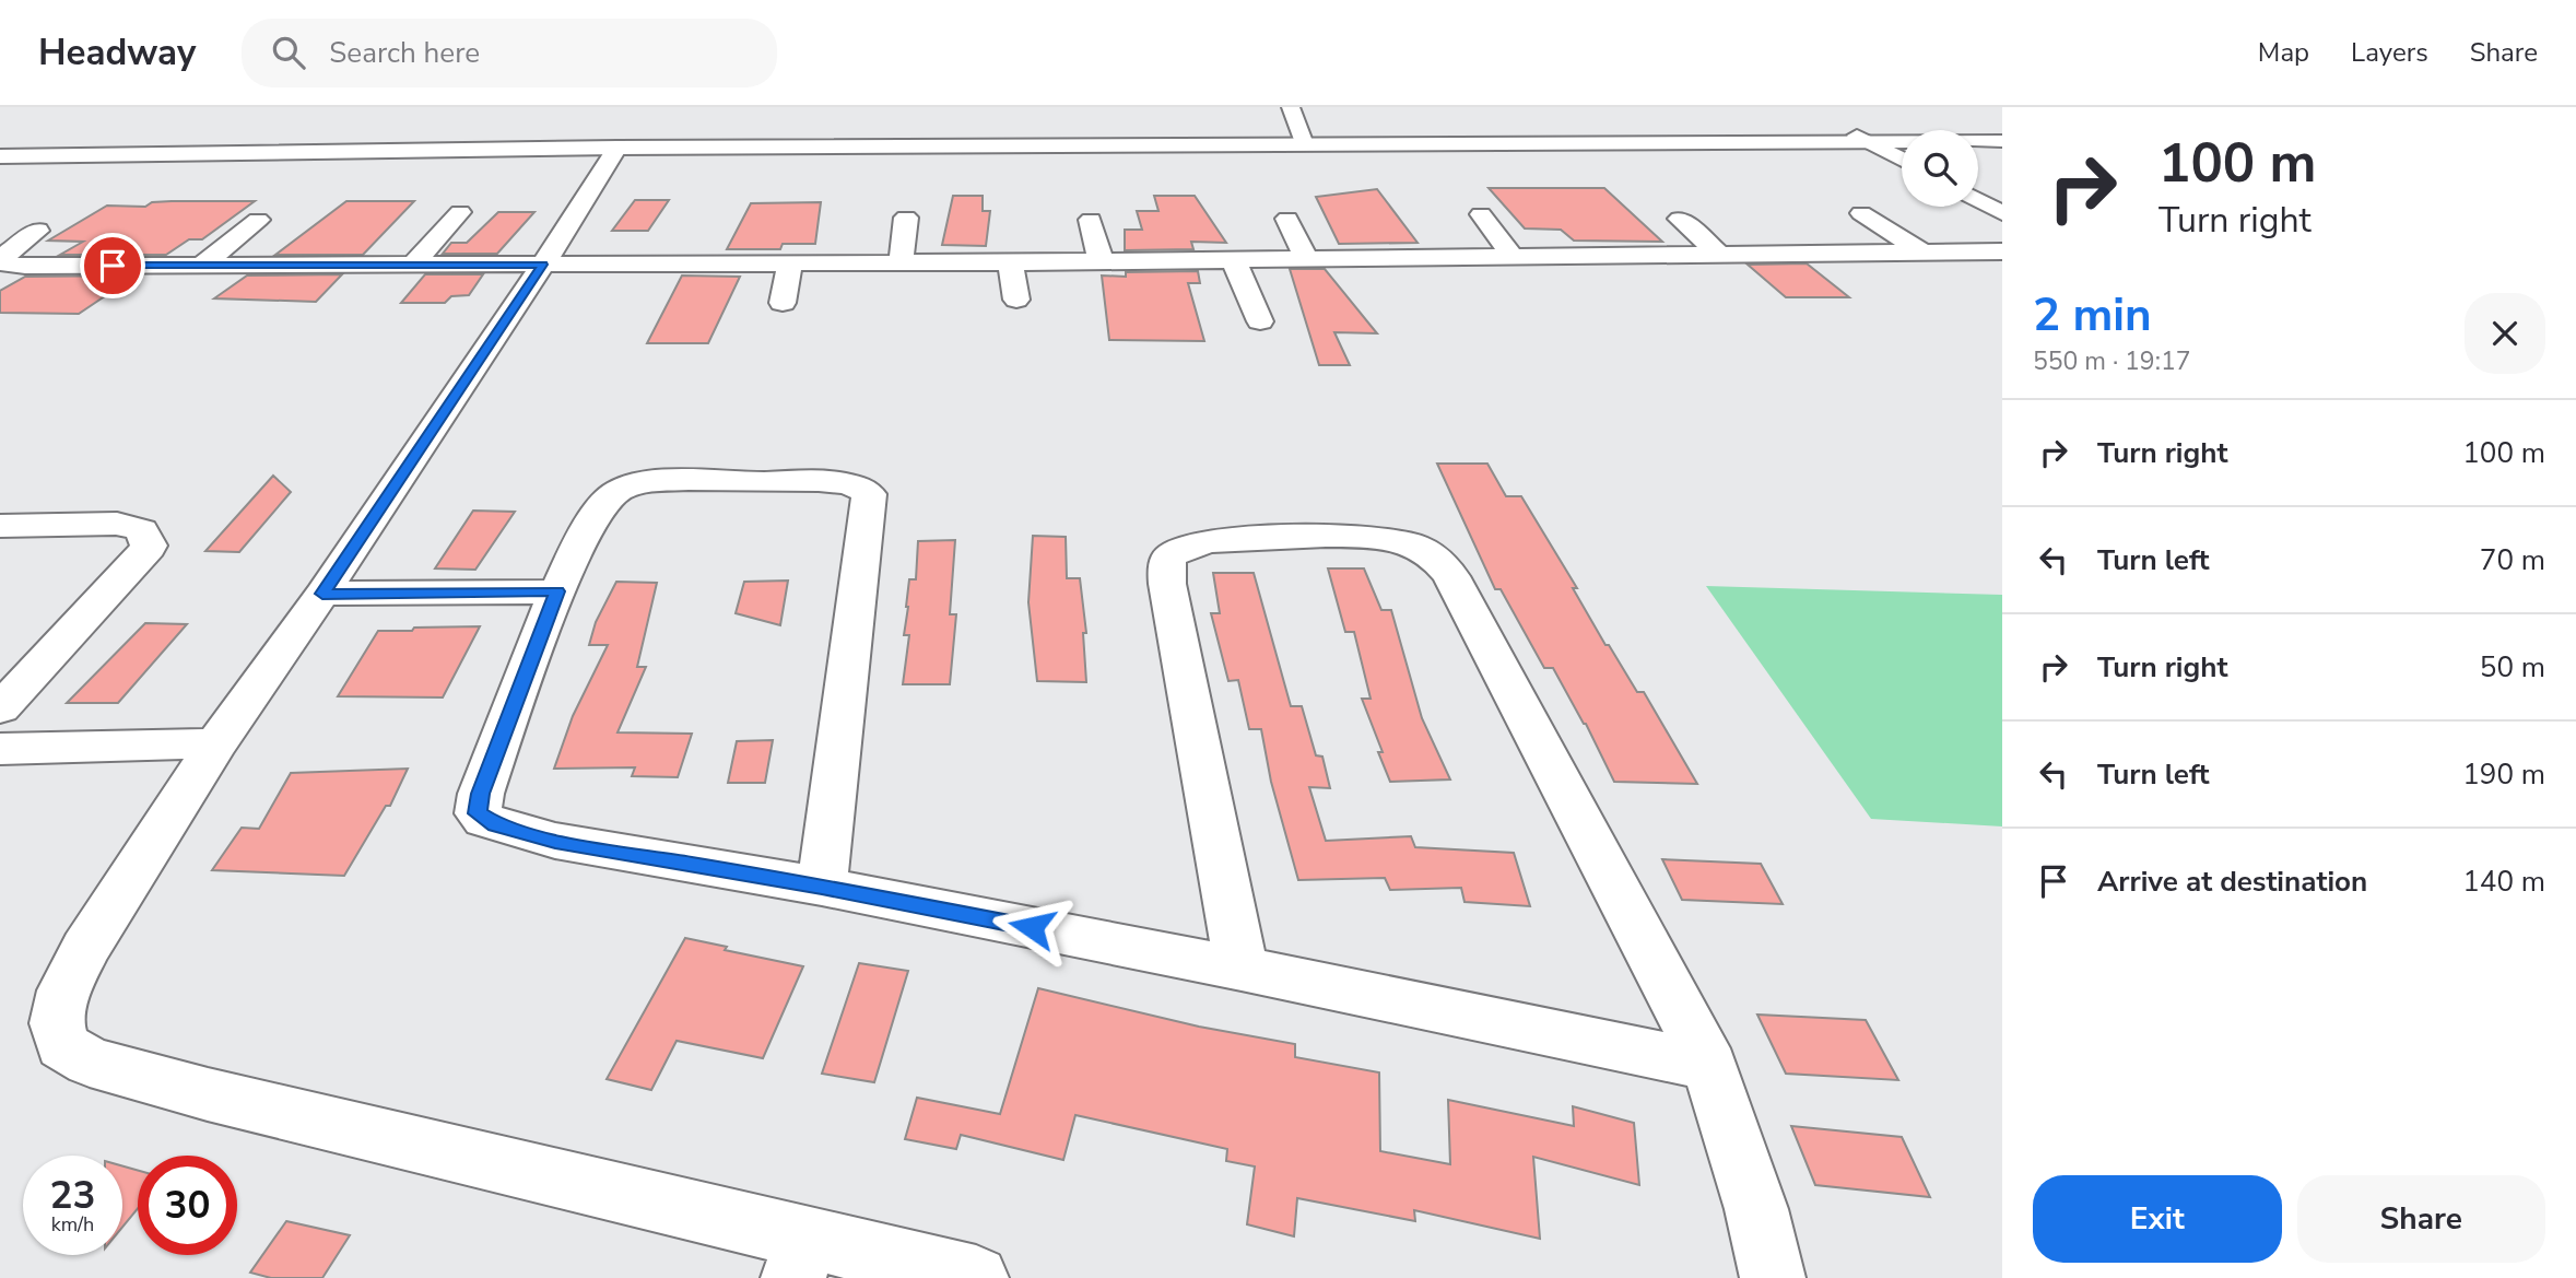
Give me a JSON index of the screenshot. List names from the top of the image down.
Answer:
{
  "page": {
    "header": "Headway",
    "search": "Search here",
    "nav": ["Map", "Layers", "Share"],
    "turn": ["100 m", "Turn right"],
    "heading": ["2 min", "550 m · 19:17"],
    "list": [
      {
        "name": "Turn right",
        "value": "100 m"
      },
      {
        "name": "Turn left",
        "value": "70 m"
      },
      {
        "name": "Turn right",
        "value": "50 m"
      },
      {
        "name": "Turn left",
        "value": "190 m"
      },
      {
        "name": "Arrive at destination",
        "value": "140 m"
      }
    ],
    "speed": "23 km/h",
    "limit": "30",
    "buttons": ["Exit", "Share"]
  }
}
